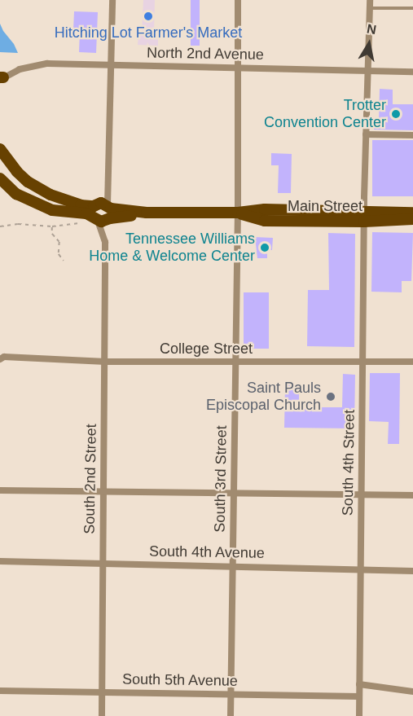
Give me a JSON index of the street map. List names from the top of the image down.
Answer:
{
  "streets": {
    "main road": ["Main Street"],
    "street": [
      "North 2nd Avenue",
      "College Street",
      "South 4th Street",
      "South 2nd Street",
      "South 3rd Street",
      "South 4th Avenue",
      "South 5th Avenue"
    ]
  },
  "crossings": [
    ["North 2nd Avenue", "South 4th Street"],
    ["North 2nd Avenue", "South 2nd Street"],
    ["North 2nd Avenue", "South 3rd Street"],
    ["Main Street", "South 4th Street"],
    ["Main Street", "South 2nd Street"],
    ["Main Street", "South 3rd Street"],
    ["College Street", "South 4th Street"],
    ["College Street", "South 2nd Street"],
    ["College Street", "South 3rd Street"],
    ["South 4th Street", "South 4th Avenue"],
    ["South 4th Street", "South 5th Avenue"],
    ["South 2nd Street", "South 4th Avenue"],
    ["South 2nd Street", "South 5th Avenue"],
    ["South 3rd Street", "South 4th Avenue"],
    ["South 3rd Street", "South 5th Avenue"]
  ],
  "places": [
    "Hitching Lot Farmer's Market",
    "Trotter Convention Center",
    "Tennessee Williams Home & Welcome Center",
    "Saint Pauls Episcopal Church"
  ],
  "north": "top"
}
